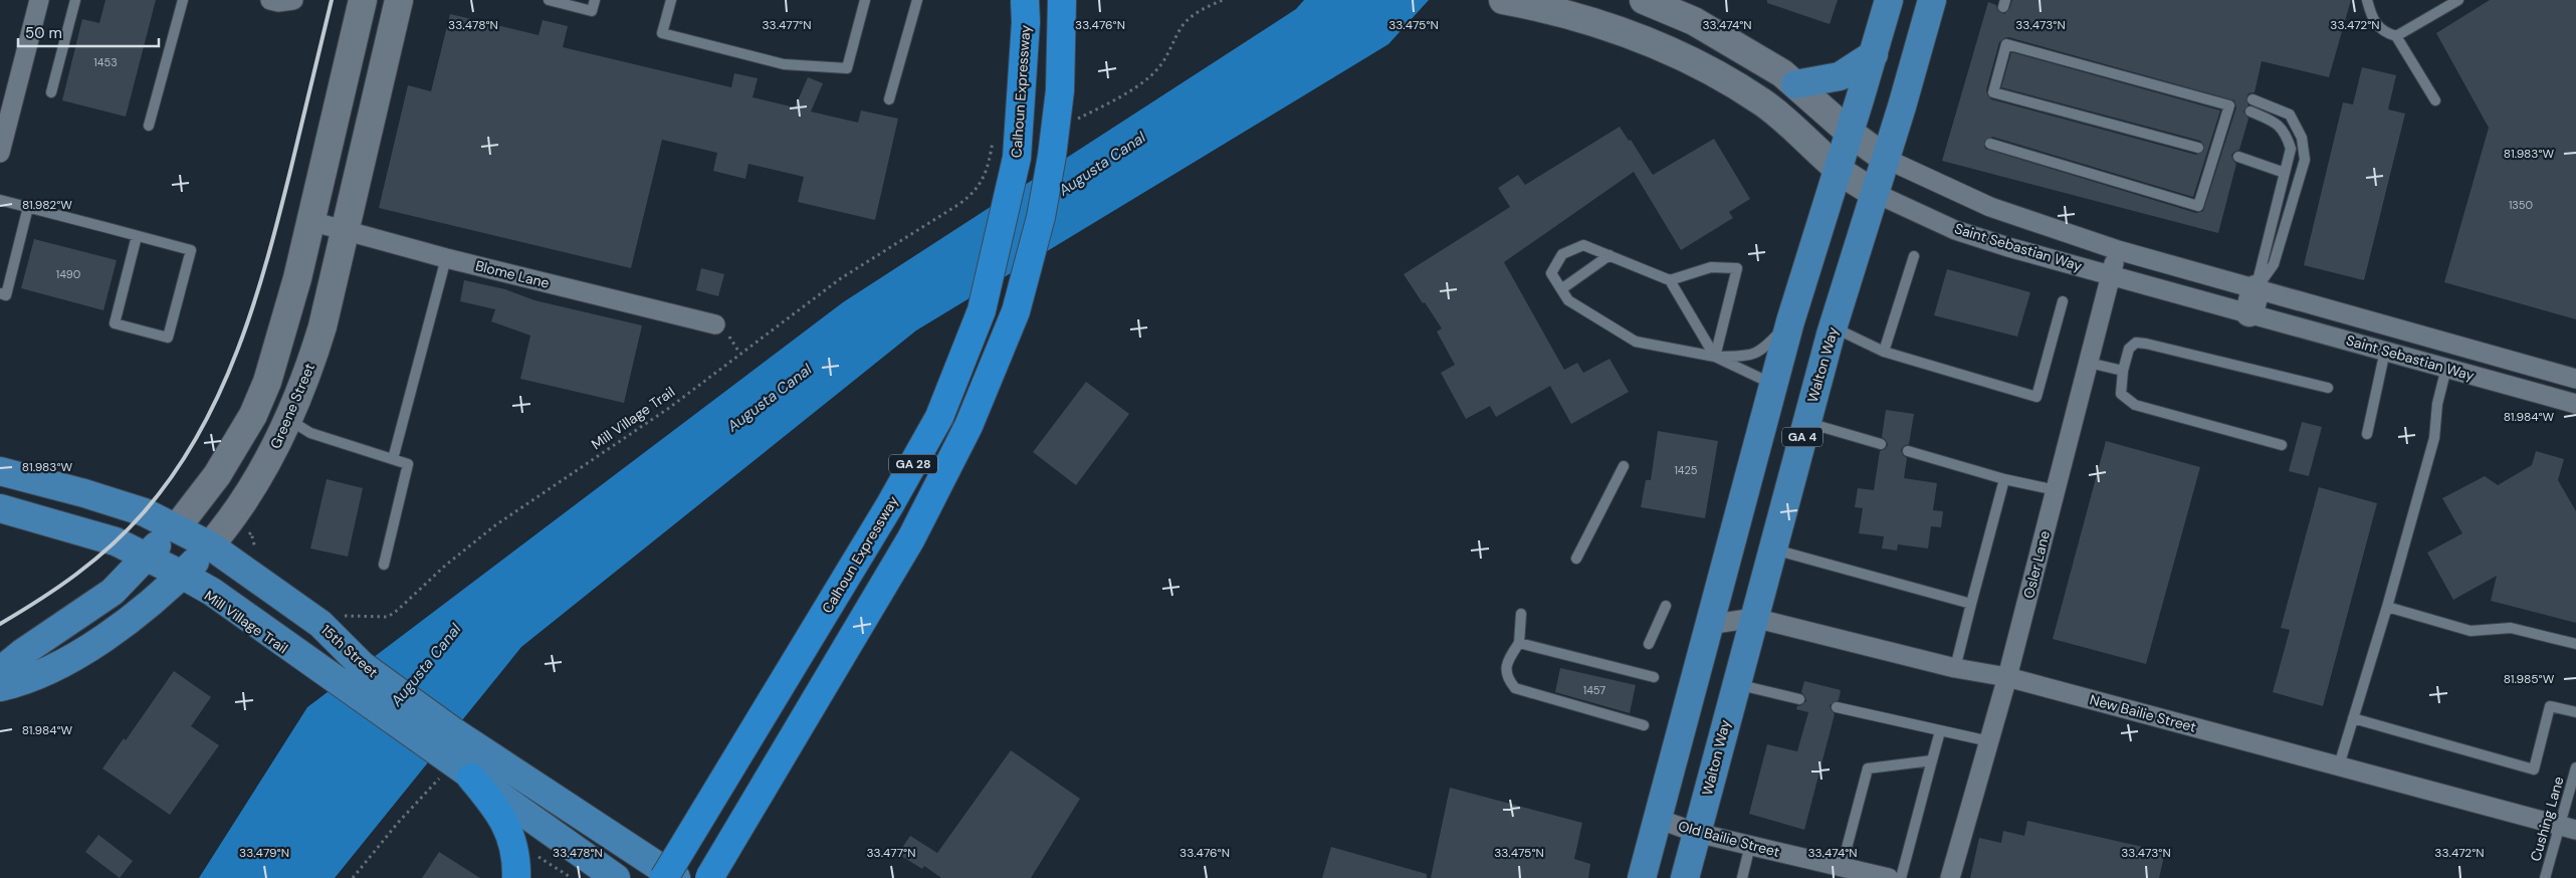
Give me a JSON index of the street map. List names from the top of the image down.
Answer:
{
  "streets": {
    "highway": ["Calhoun Expressway", "GA 28"],
    "main road": [
      "Saint Sebastian Way",
      "Walton Way",
      "Greene Street",
      "GA 4",
      "15th Street"
    ],
    "street": [
      "Blome Lane",
      "Osler Lane",
      "New Bailie Street",
      "Old Bailie Street"
    ],
    "lane": ["Cushing Lane"],
    "path": ["Mill Village Trail"]
  },
  "crossings": [
    ["Saint Sebastian Way", "Walton Way"],
    ["Saint Sebastian Way", "GA 4"],
    ["Saint Sebastian Way", "Osler Lane"],
    ["Blome Lane", "Greene Street"],
    ["Walton Way", "New Bailie Street"],
    ["Walton Way", "Old Bailie Street"],
    ["Greene Street", "15th Street"],
    ["GA 4", "New Bailie Street"],
    ["GA 4", "Old Bailie Street"],
    ["Osler Lane", "New Bailie Street"],
    ["New Bailie Street", "Cushing Lane"]
  ],
  "water": ["Augusta Canal"],
  "house_numbers": [
    "1453",
    "1350",
    "1490",
    "1425",
    "1457"
  ],
  "scale_bar": "50 m",
  "coordinates": [
    "33.478°N",
    "33.477°N",
    "33.476°N",
    "33.475°N",
    "33.474°N",
    "33.473°N",
    "33.472°N",
    "81.983°W",
    "81.982°W",
    "81.984°W",
    "81.985°W",
    "33.479°N"
  ]
}
